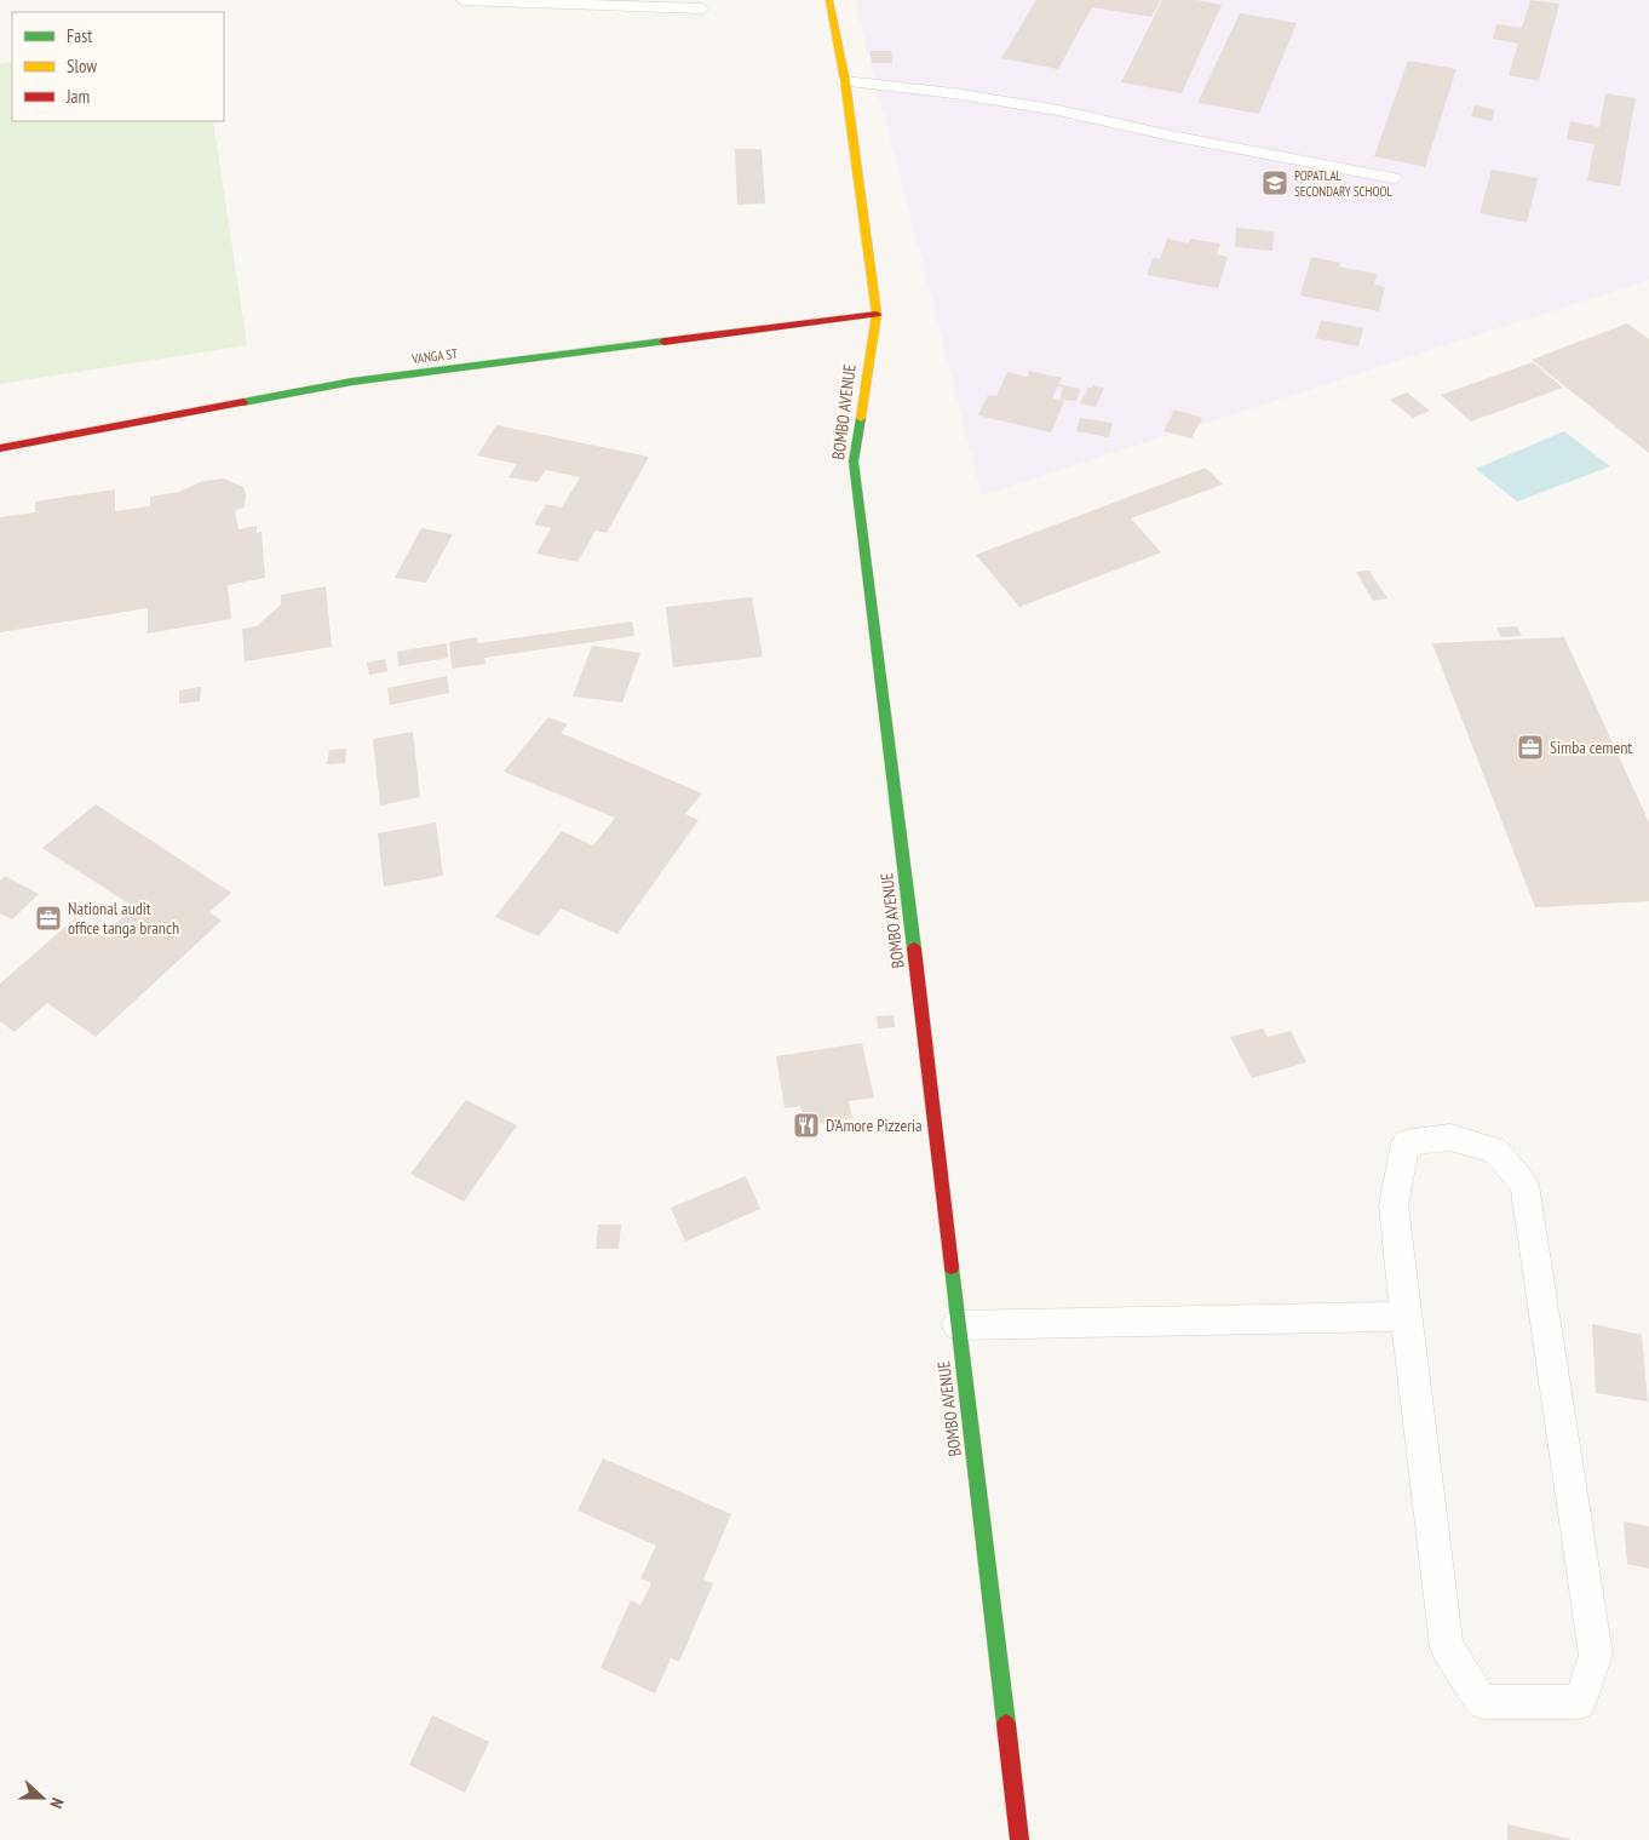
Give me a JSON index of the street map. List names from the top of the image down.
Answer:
{
  "streets": {
    "street": ["VANGA ST", "BOMBO AVENUE"]
  },
  "crossings": [
    ["VANGA ST", "BOMBO AVENUE"]
  ],
  "places": {
    "school or university": ["POPATLAL SECONDARY SCHOOL"],
    "office": ["Simba cement", "National audit office tanga branch"],
    "restaurant": ["D’Amore Pizzeria"]
  },
  "legend": ["Fast", "Slow", "Jam"],
  "north": "right"
}
